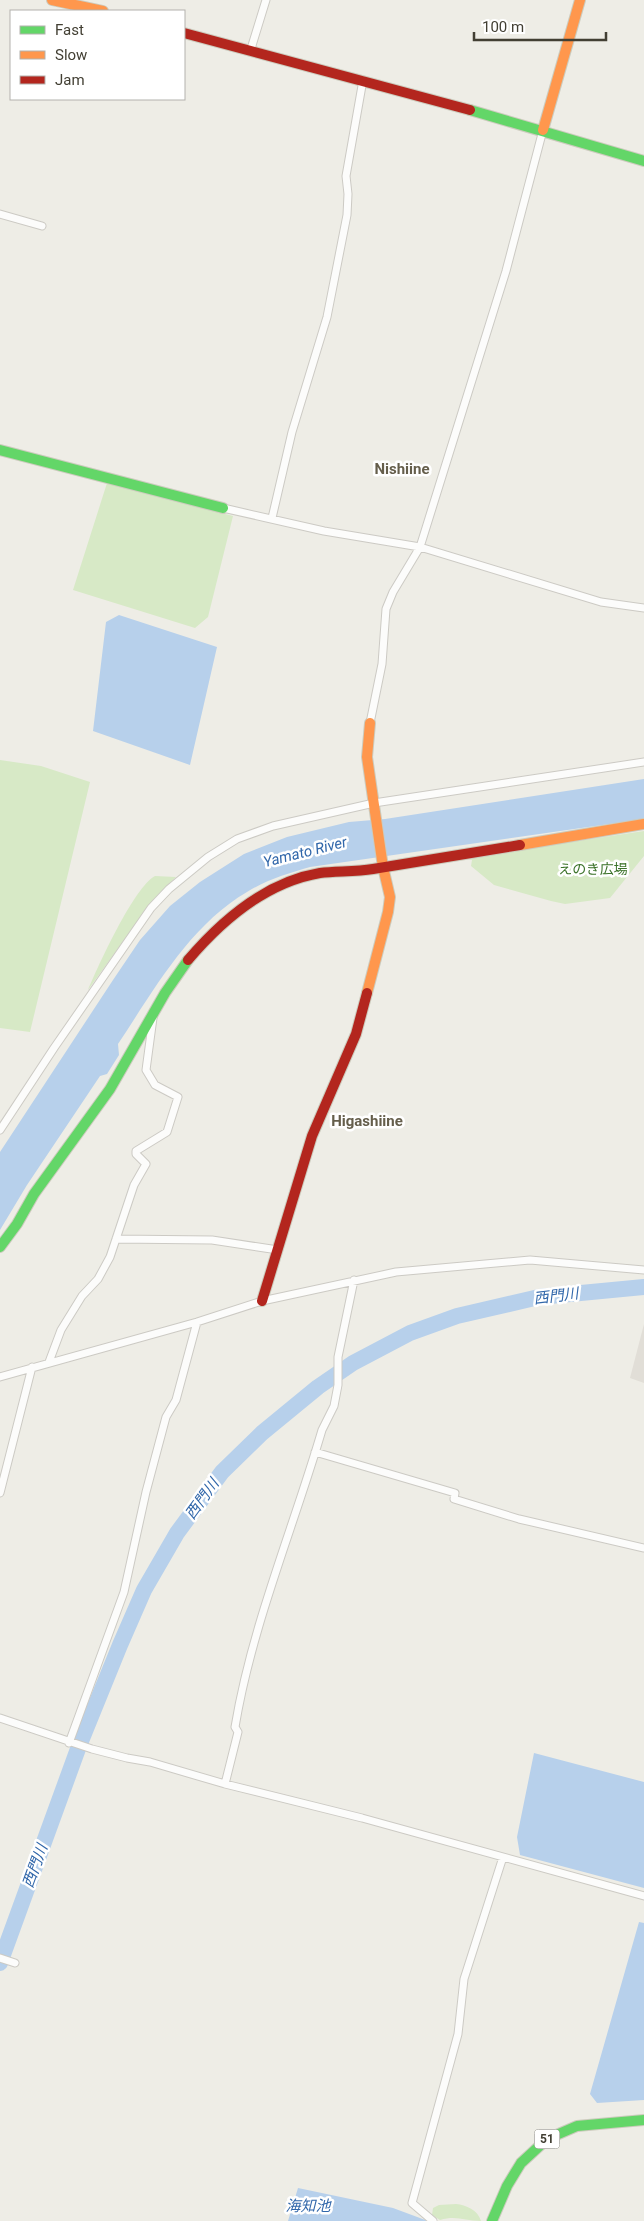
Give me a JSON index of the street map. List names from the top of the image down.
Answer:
{
  "streets": {
    "street": ["51"]
  },
  "districts": ["Nishiine", "Higashiine"],
  "water": ["Yamato River", "西門川", "海知池"],
  "parks": ["えのき広場"],
  "legend": ["Fast", "Slow", "Jam"],
  "scale_bar": "100 m"
}
